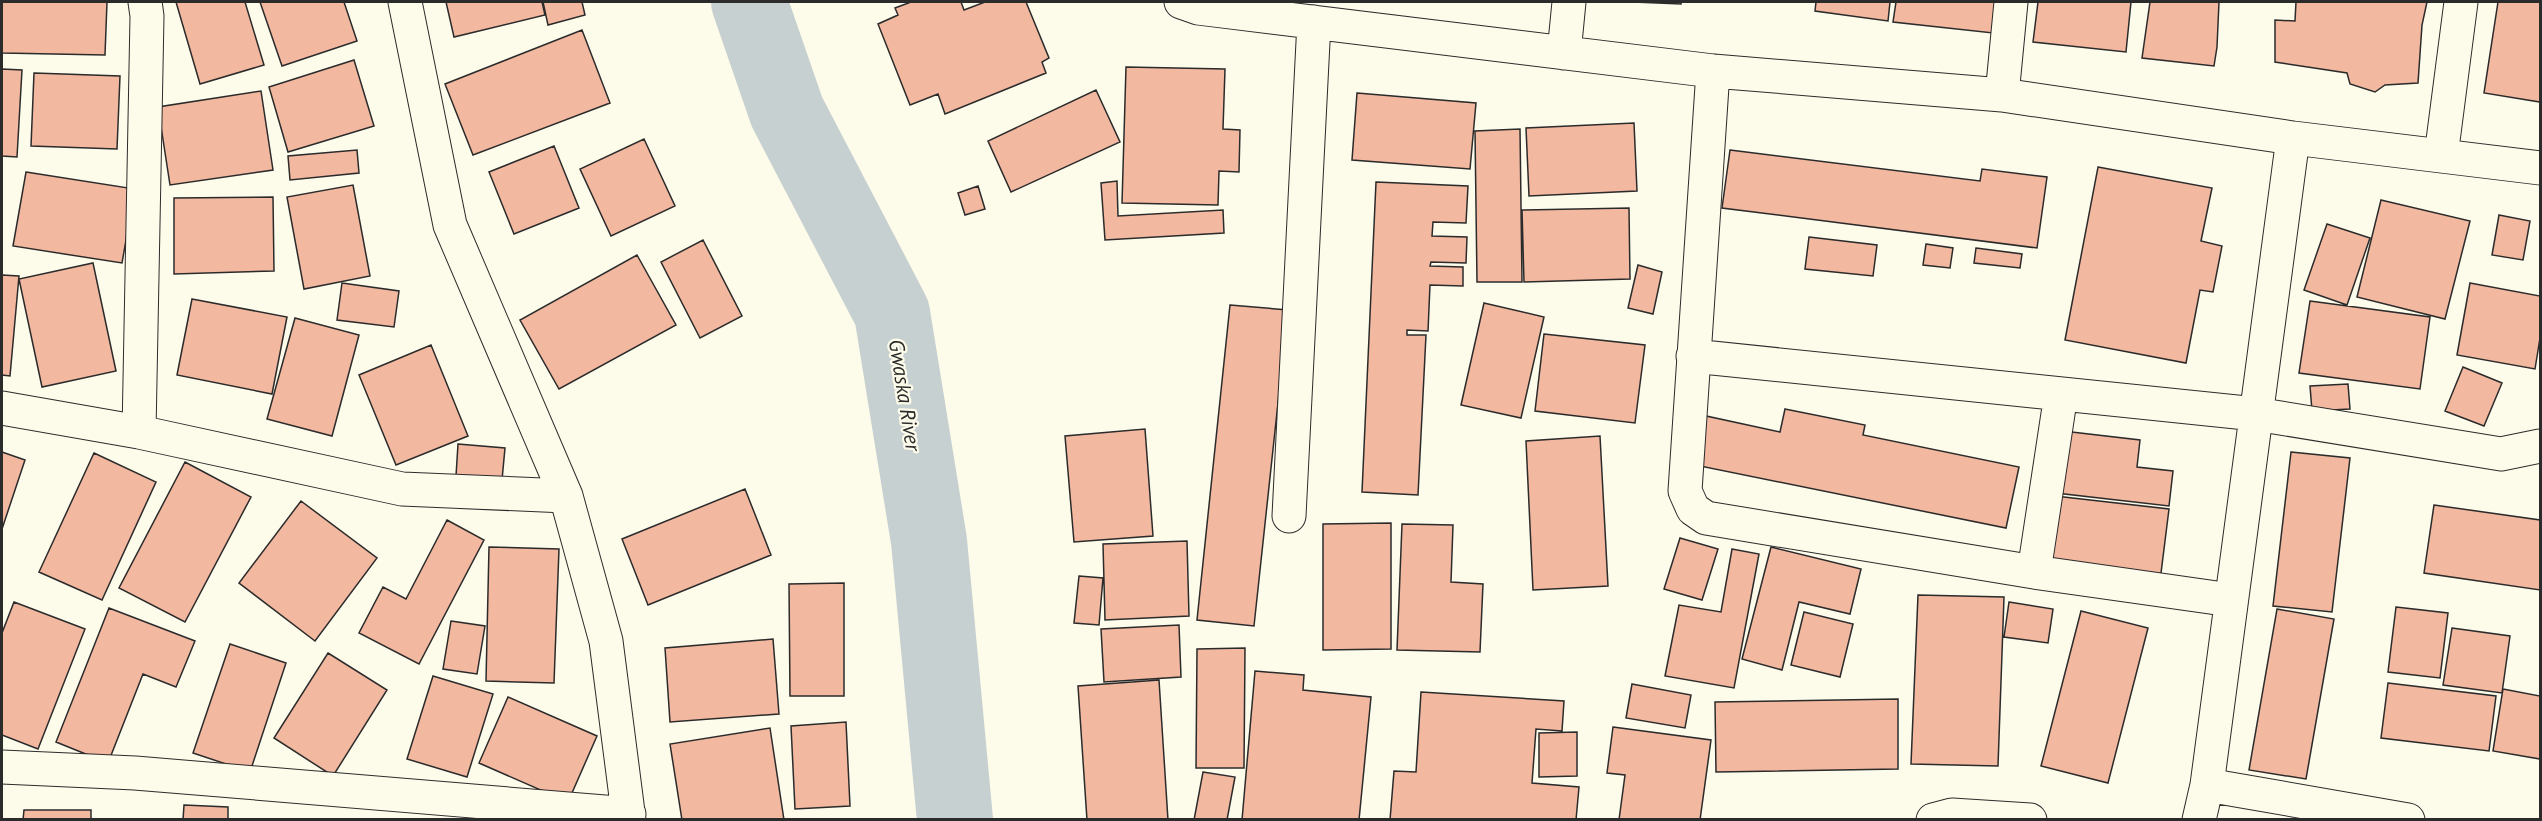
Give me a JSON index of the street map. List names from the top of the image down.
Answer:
{
  "water": ["Gwaska River"]
}
